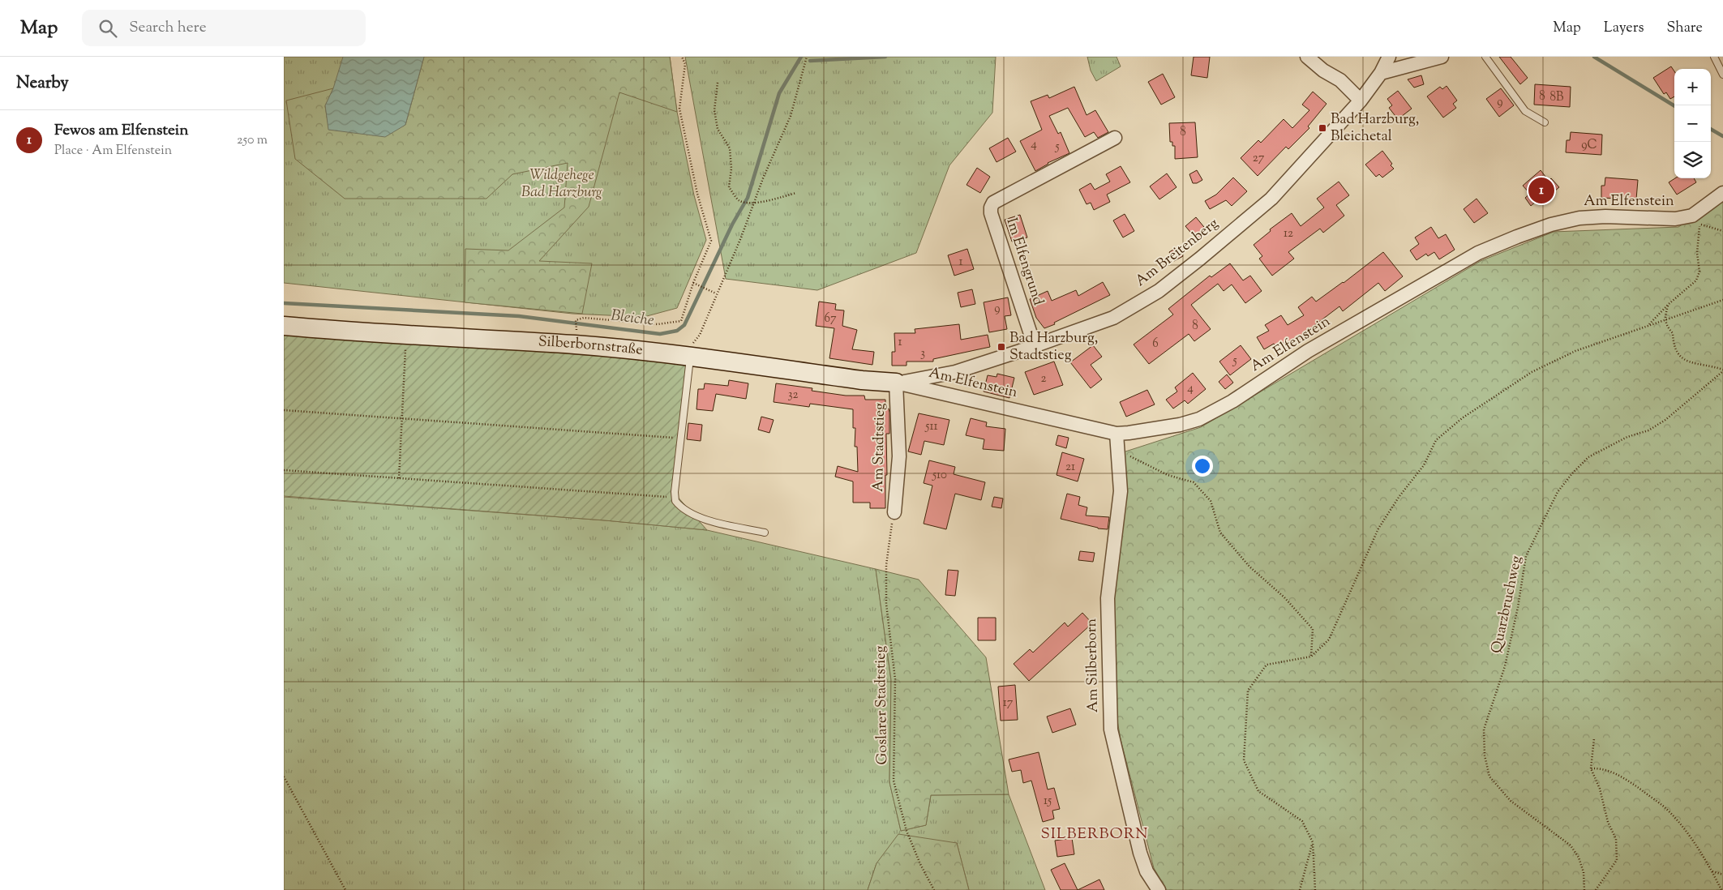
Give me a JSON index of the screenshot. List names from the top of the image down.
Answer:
{
  "streets": {
    "street": [
      "Am Elfenstein",
      "Am Breitenberg",
      "Im Elfengrund",
      "Silberbornstraße",
      "Am Stadtstieg",
      "Am Silberborn"
    ],
    "path": ["Quarzbruchweg", "Goslarer Stadtstieg"]
  },
  "crossings": [
    ["Am Elfenstein", "Am Breitenberg"],
    ["Am Elfenstein", "Silberbornstraße"],
    ["Am Elfenstein", "Am Stadtstieg"],
    ["Am Elfenstein", "Am Silberborn"],
    ["Am Breitenberg", "Im Elfengrund"],
    ["Am Breitenberg", "Silberbornstraße"],
    ["Am Breitenberg", "Am Stadtstieg"],
    ["Silberbornstraße", "Am Stadtstieg"],
    ["Am Stadtstieg", "Goslarer Stadtstieg"]
  ],
  "districts": ["SILBERBORN"],
  "water": ["Bleiche"],
  "parks": ["Wildgehege Bad Harzburg"],
  "places": {
    "transit": ["Bad Harzburg, Bleichetal", "Bad Harzburg, Stadtstieg"]
  },
  "house_numbers": [
    "8",
    "8B",
    "9",
    "8",
    "4",
    "9C",
    "5",
    "27",
    "12",
    "1",
    "9",
    "67",
    "8",
    "1",
    "6",
    "3",
    "5",
    "2",
    "4",
    "32",
    "511",
    "21",
    "510",
    "17",
    "15"
  ],
  "page": {
    "header": "Map",
    "search": "Search here",
    "nav": ["Map", "Layers", "Share"],
    "heading": "Nearby",
    "map_buttons": ["+", "−"],
    "list": [
      {
        "mark": "1",
        "name": "Fewos am Elfenstein",
        "note": "Place · Am Elfenstein",
        "value": "250 m"
      }
    ],
    "pins": "1"
  }
}
